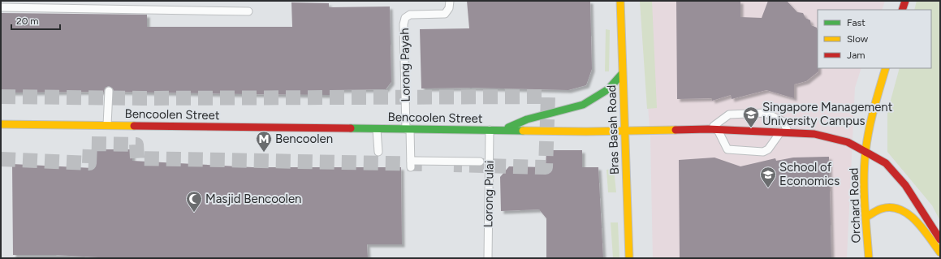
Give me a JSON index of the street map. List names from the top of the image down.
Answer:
{
  "streets": {
    "main road": ["Bencoolen Street", "Bras Basah Road", "Orchard Road"],
    "lane": ["Lorong Payah", "Lorong Pulai"]
  },
  "crossings": [
    ["Lorong Payah", "Bencoolen Street"],
    ["Bencoolen Street", "Bras Basah Road"],
    ["Bencoolen Street", "Lorong Pulai"],
    ["Bencoolen Street", "Orchard Road"]
  ],
  "places": {
    "school or university": ["Singapore Management University Campus", "School of Economics"],
    "metro station": ["Bencoolen"],
    "mosque": ["Masjid Bencoolen"]
  },
  "legend": ["Fast", "Slow", "Jam"],
  "scale_bar": "20 m"
}
